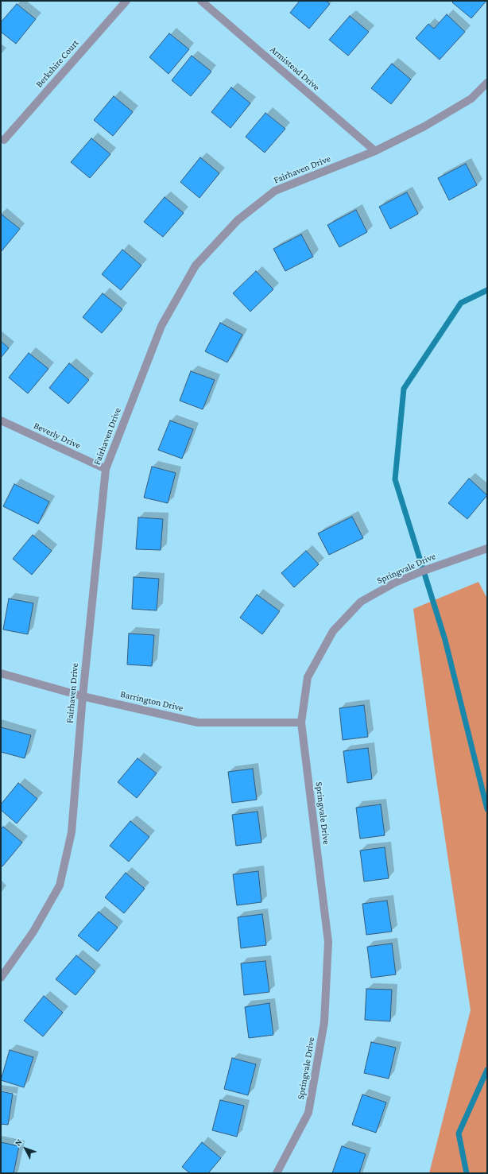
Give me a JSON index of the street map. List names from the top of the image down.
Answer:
{
  "streets": {
    "street": [
      "Berkshire Court",
      "Armistead Drive",
      "Fairhaven Drive",
      "Beverly Drive",
      "Springvale Drive",
      "Barrington Drive"
    ]
  },
  "crossings": [
    ["Armistead Drive", "Fairhaven Drive"],
    ["Fairhaven Drive", "Beverly Drive"],
    ["Fairhaven Drive", "Barrington Drive"],
    ["Springvale Drive", "Barrington Drive"]
  ],
  "north": "top left"
}
